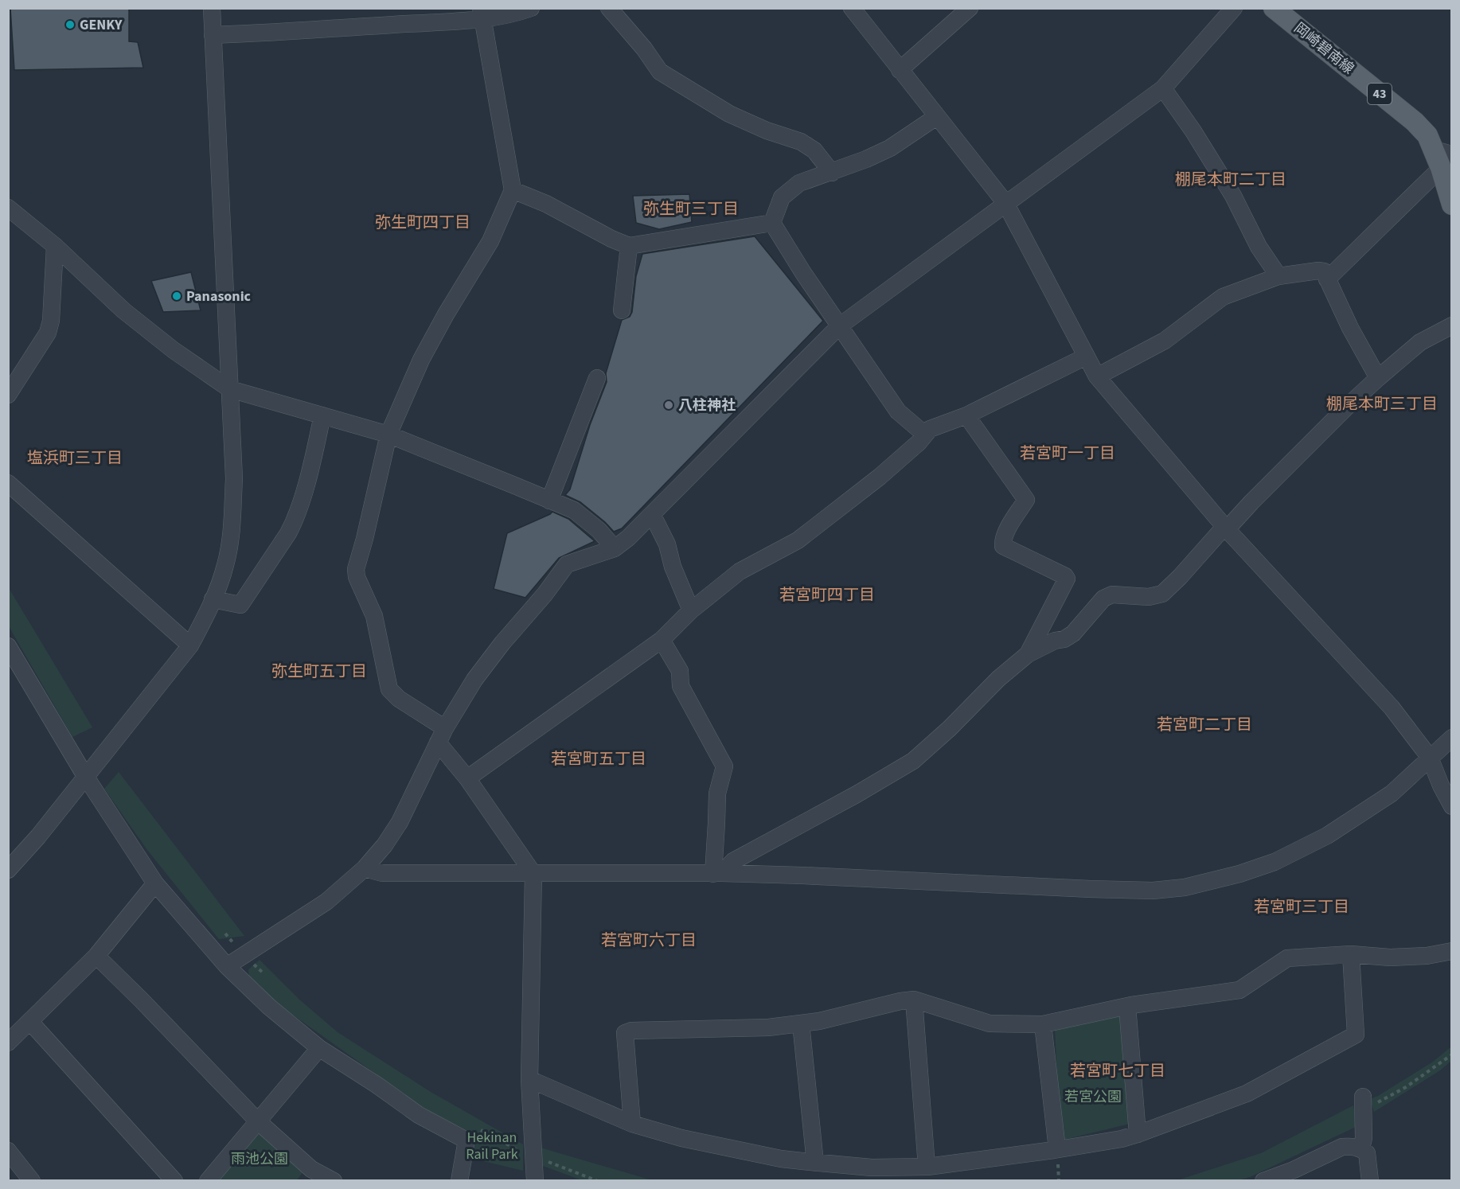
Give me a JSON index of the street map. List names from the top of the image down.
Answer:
{
  "streets": {
    "main road": ["岡崎碧南線", "43"]
  },
  "districts": [
    "棚尾本町二丁目",
    "弥生町三丁目",
    "弥生町四丁目",
    "棚尾本町三丁目",
    "若宮町一丁目",
    "塩浜町三丁目",
    "若宮町四丁目",
    "弥生町五丁目",
    "若宮町二丁目",
    "若宮町五丁目",
    "若宮町三丁目",
    "若宮町六丁目",
    "若宮町七丁目"
  ],
  "parks": ["若宮公園", "Hekinan Rail Park", "雨池公園"],
  "places": ["GENKY", "Panasonic", "八柱神社"]
}
